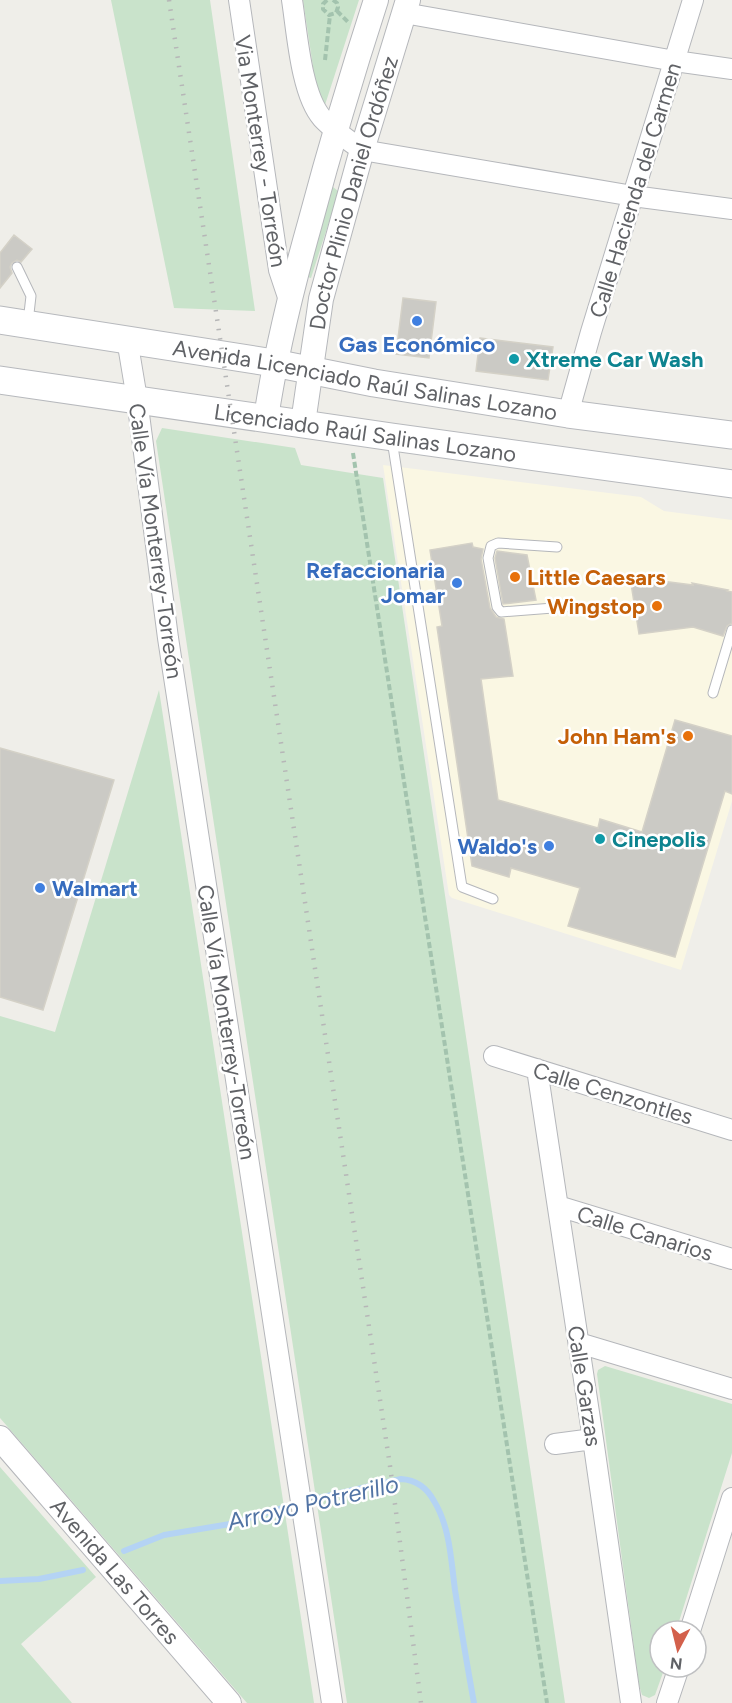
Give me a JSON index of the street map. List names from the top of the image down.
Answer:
{
  "streets": {
    "main road": ["Avenida Licenciado Raúl Salinas Lozano", "Licenciado Raúl Salinas Lozano"],
    "street": [
      "Via Monterrey - Torreón",
      "Calle Hacienda del Carmen",
      "Doctor Plinio Daniel Ordóñez",
      "Calle Vía Monterrey-Torreón",
      "Calle Cenzontles",
      "Calle Canarios",
      "Calle Garzas",
      "Avenida Las Torres"
    ]
  },
  "crossings": [
    ["Via Monterrey - Torreón", "Doctor Plinio Daniel Ordóñez"],
    ["Calle Hacienda del Carmen", "Avenida Licenciado Raúl Salinas Lozano"],
    ["Doctor Plinio Daniel Ordóñez", "Avenida Licenciado Raúl Salinas Lozano"],
    ["Doctor Plinio Daniel Ordóñez", "Licenciado Raúl Salinas Lozano"],
    ["Avenida Licenciado Raúl Salinas Lozano", "Calle Vía Monterrey-Torreón"],
    ["Licenciado Raúl Salinas Lozano", "Calle Vía Monterrey-Torreón"],
    ["Calle Cenzontles", "Calle Garzas"],
    ["Calle Canarios", "Calle Garzas"]
  ],
  "water": ["Arroyo Potrerillo"],
  "places": [
    "Gas Económico",
    "Xtreme Car Wash",
    "Little Caesars",
    "Refaccionaria Jomar",
    "Wingstop",
    "John Ham's",
    "Cinepolis",
    "Waldo's",
    "Walmart"
  ],
  "north": "bottom"
}
